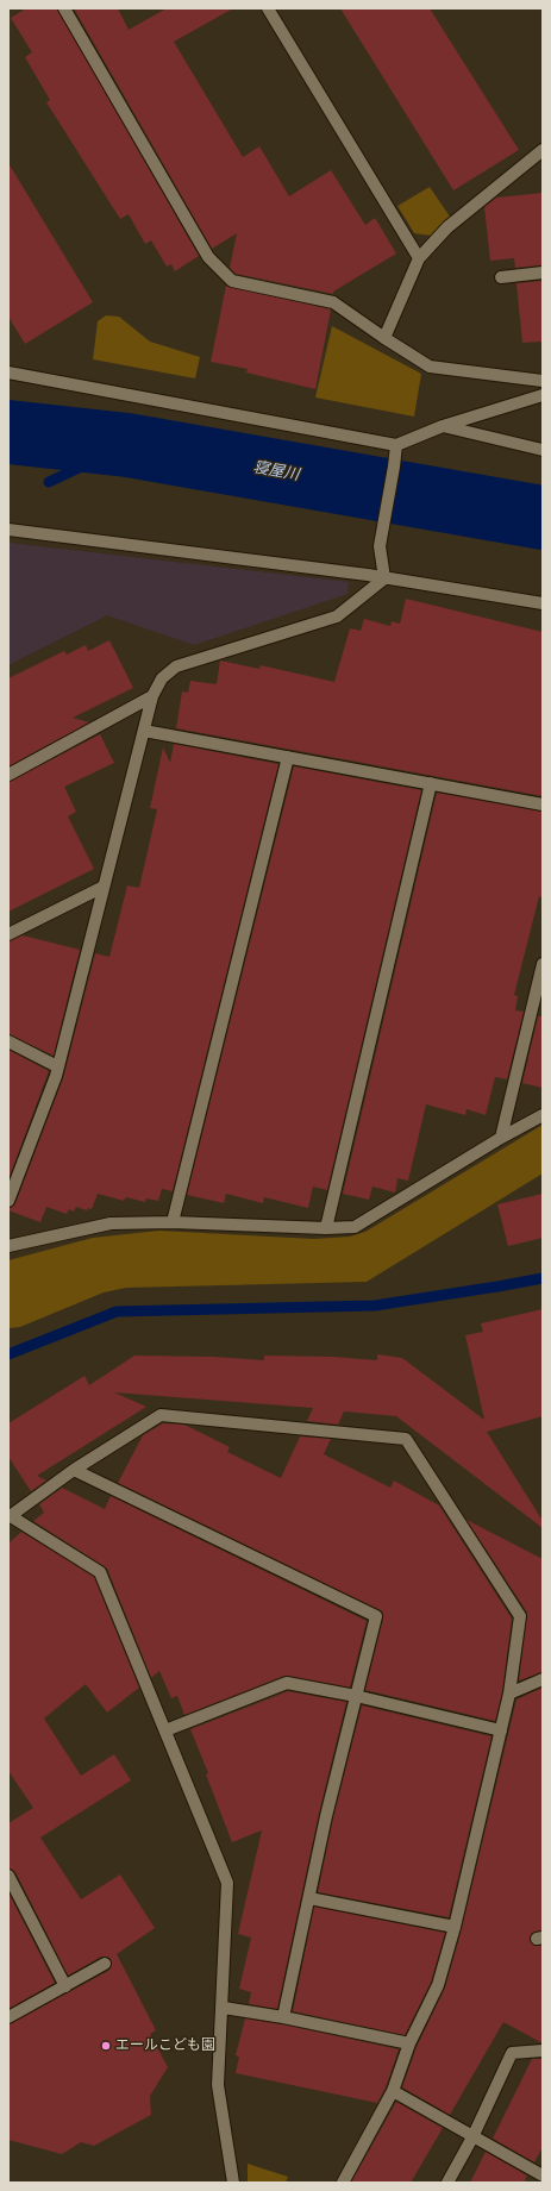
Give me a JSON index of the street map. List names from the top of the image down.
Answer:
{
  "water": ["寝屋川"],
  "places": ["エールこども園"]
}
